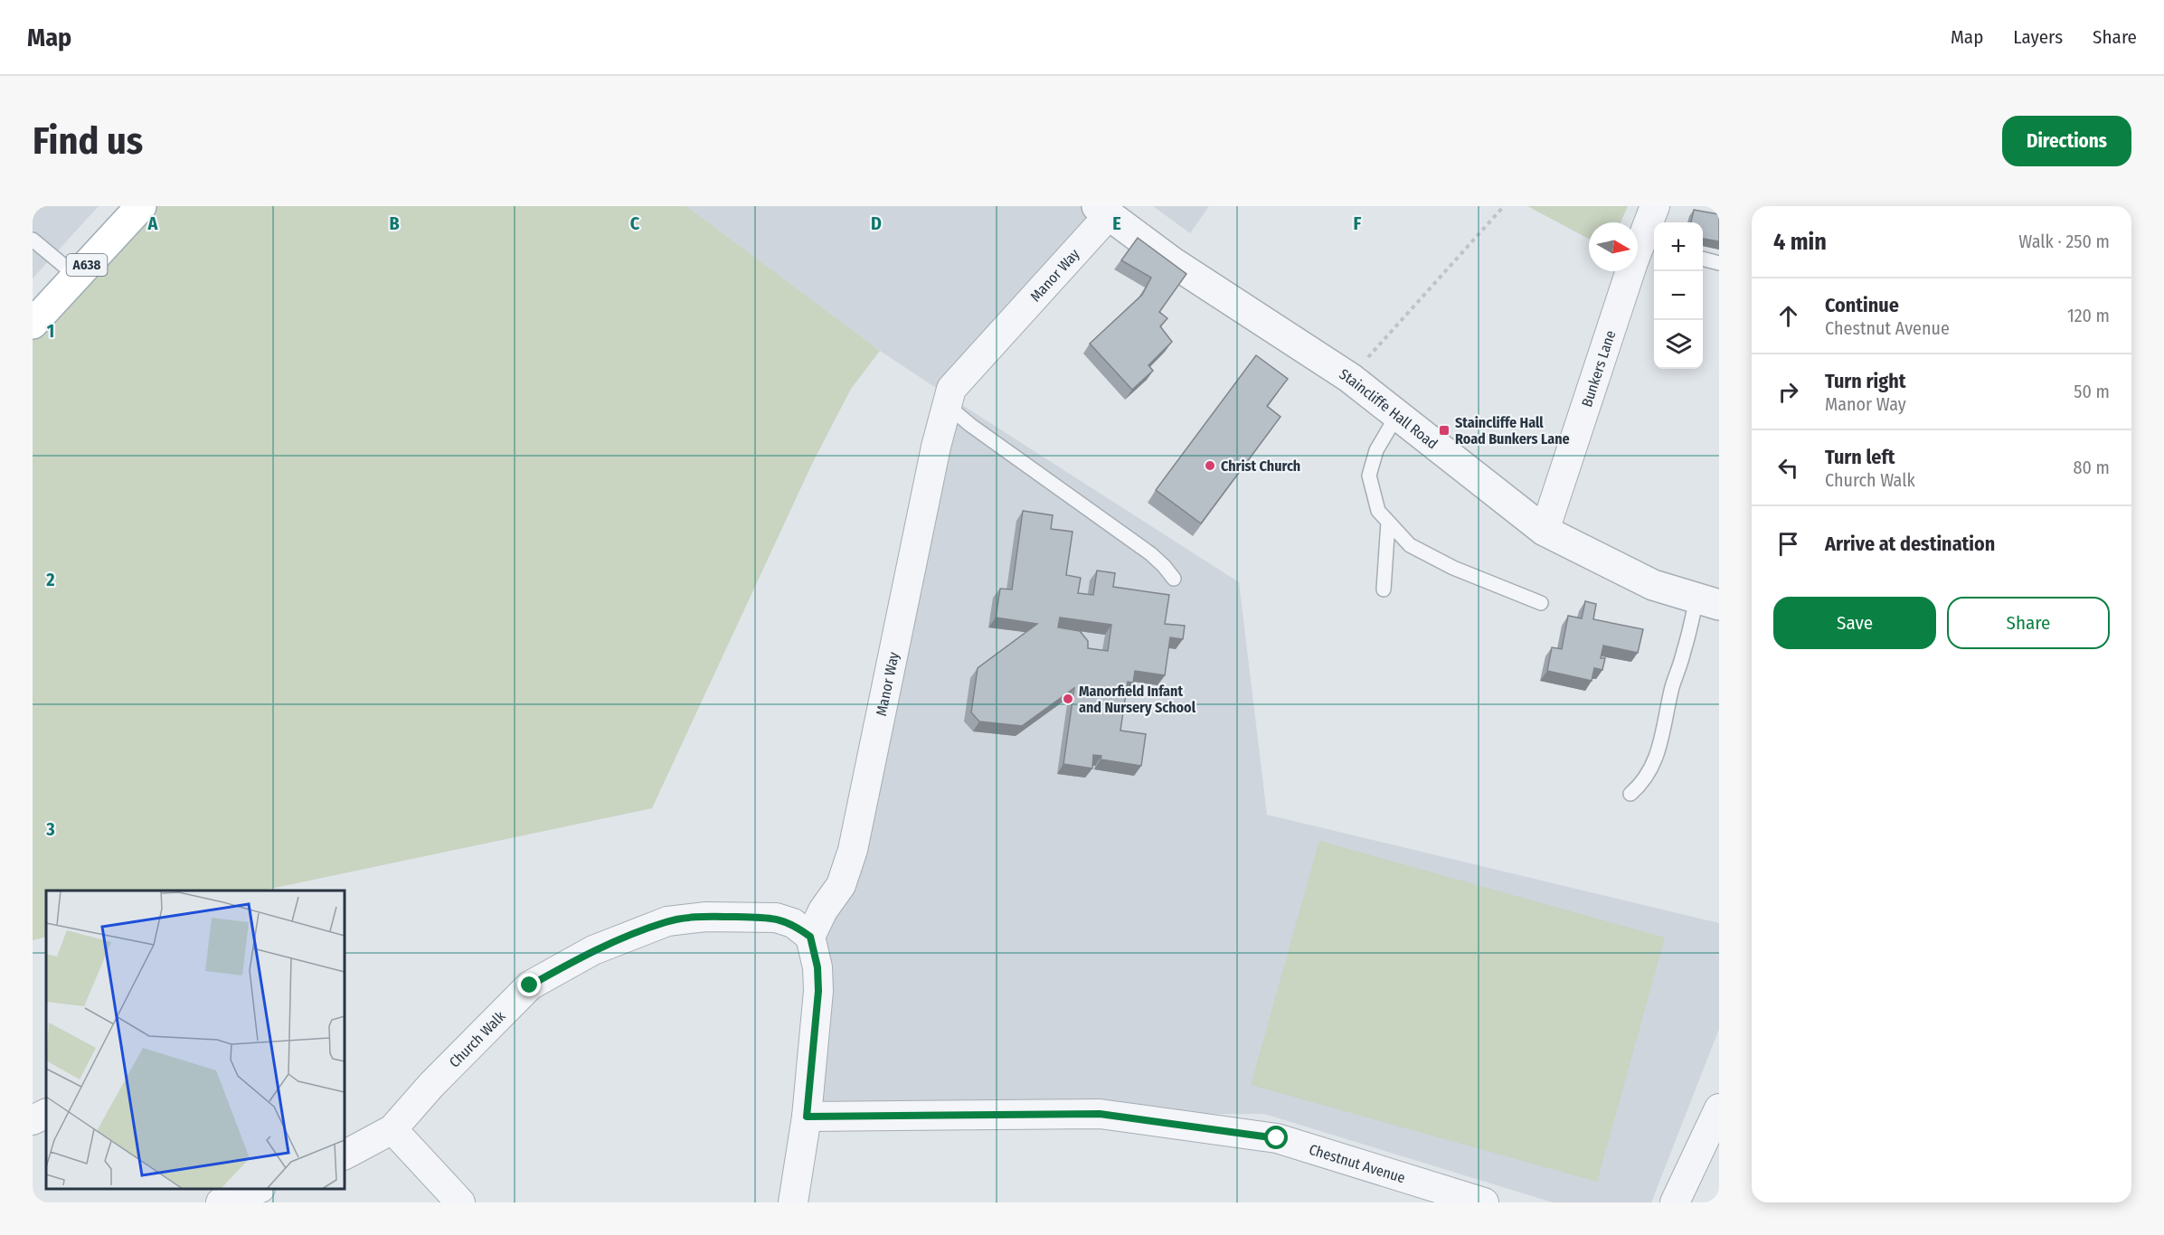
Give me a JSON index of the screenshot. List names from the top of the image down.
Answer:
{
  "streets": {
    "main road": ["A638"],
    "street": [
      "Manor Way",
      "Bunkers Lane",
      "Staincliffe Hall Road",
      "Church Walk",
      "Chestnut Avenue"
    ]
  },
  "crossings": [
    ["Manor Way", "Staincliffe Hall Road"],
    ["Manor Way", "Church Walk"],
    ["Bunkers Lane", "Staincliffe Hall Road"]
  ],
  "places": {
    "transit": ["Staincliffe Hall Road Bunkers Lane"],
    "other": ["Christ Church", "Manorfield Infant and Nursery School"]
  },
  "north": "right",
  "page": {
    "header": "Map",
    "nav": ["Map", "Layers", "Share"],
    "buttons": [
      "Directions",
      ["Save", "Share"]
    ],
    "title": "Find us",
    "heading": ["4 min", "Walk · 250 m"],
    "map_buttons": ["+", "−"],
    "list": [
      ["Continue", "Chestnut Avenue", "120 m"],
      ["Turn right", "Manor Way", "50 m"],
      ["Turn left", "Church Walk", "80 m"],
      "Arrive at destination"
    ]
  },
  "grid": {
    "columns": [
      "A",
      "B",
      "C",
      "D",
      "E",
      "F"
    ],
    "rows": ["1", "2", "3"]
  }
}
